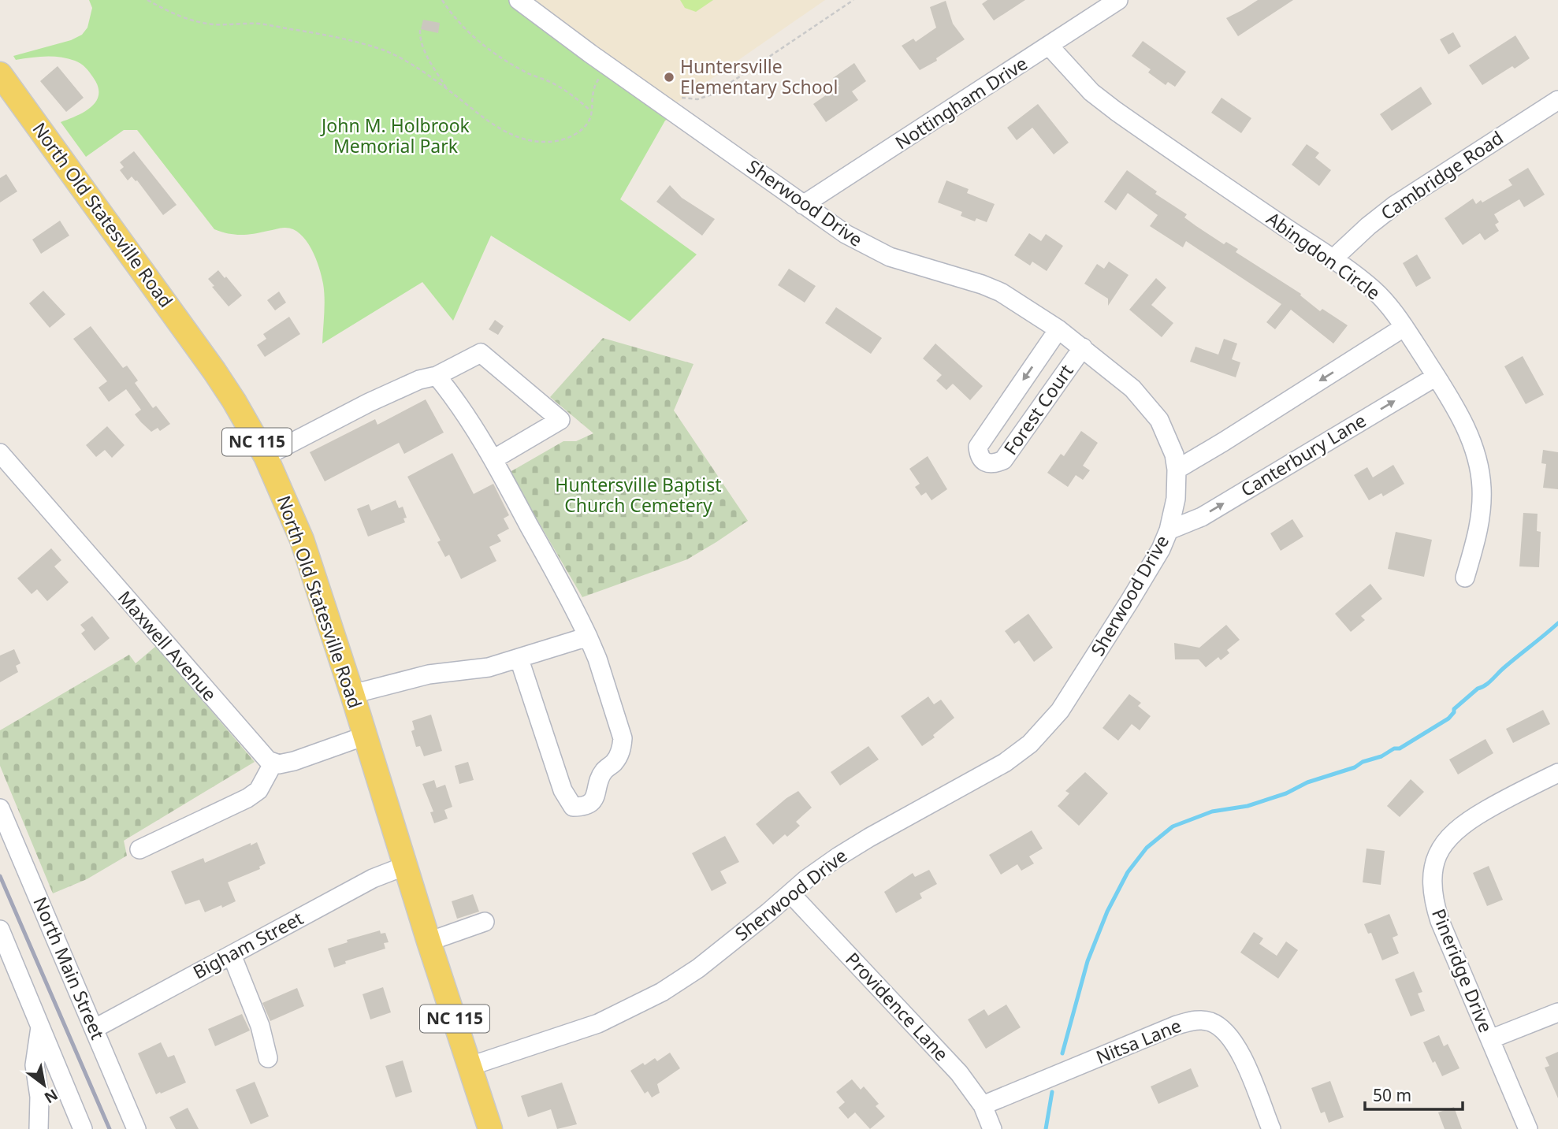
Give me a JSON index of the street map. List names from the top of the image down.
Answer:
{
  "streets": {
    "main road": ["North Old Statesville Road", "NC 115"],
    "street": [
      "Nottingham Drive",
      "Cambridge Road",
      "Sherwood Drive",
      "Abingdon Circle",
      "Forest Court",
      "Canterbury Lane",
      "Maxwell Avenue",
      "Bigham Street",
      "North Main Street",
      "Pineridge Drive",
      "Providence Lane",
      "Nitsa Lane"
    ]
  },
  "crossings": [
    ["Nottingham Drive", "Sherwood Drive"],
    ["Nottingham Drive", "Abingdon Circle"],
    ["Cambridge Road", "Abingdon Circle"],
    ["Sherwood Drive", "North Old Statesville Road"],
    ["Sherwood Drive", "Forest Court"],
    ["Sherwood Drive", "Canterbury Lane"],
    ["Sherwood Drive", "Providence Lane"],
    ["North Old Statesville Road", "Bigham Street"],
    ["Abingdon Circle", "Canterbury Lane"],
    ["Bigham Street", "North Main Street"],
    ["Providence Lane", "Nitsa Lane"]
  ],
  "parks": ["John M. Holbrook Memorial Park", "Huntersville Baptist Church Cemetery"],
  "places": ["Huntersville Elementary School"],
  "scale_bar": "50 m",
  "north": "bottom right"
}
